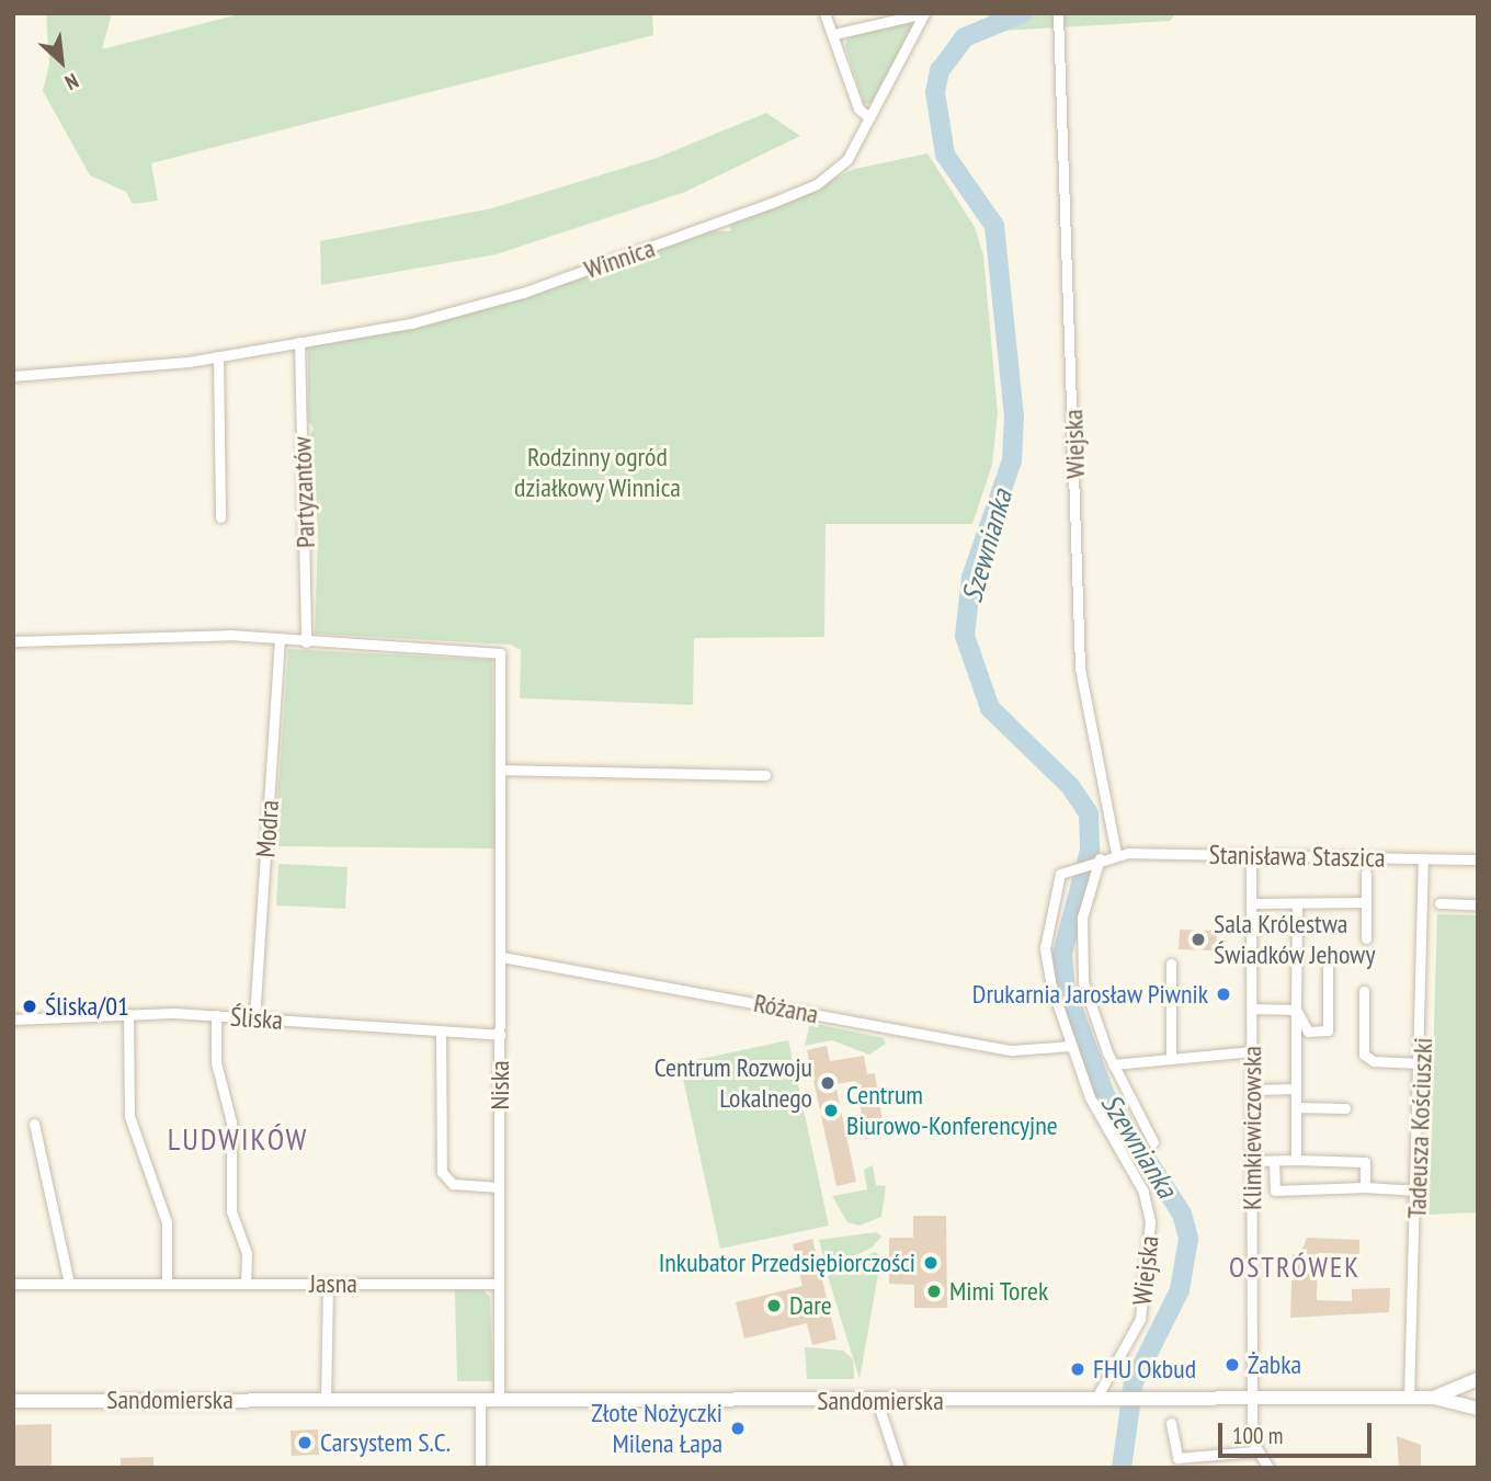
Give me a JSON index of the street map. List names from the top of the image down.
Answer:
{
  "streets": {
    "street": [
      "Winnica",
      "Wiejska",
      "Partyzantów",
      "Modra",
      "Stanisława Staszica",
      "Różana",
      "Śliska",
      "Niska",
      "Klimkiewiczowska",
      "Tadeusza Kościuszki",
      "Jasna",
      "Sandomierska"
    ]
  },
  "crossings": [
    ["Winnica", "Partyzantów"],
    ["Wiejska", "Stanisława Staszica"],
    ["Wiejska", "Różana"],
    ["Wiejska", "Sandomierska"],
    ["Partyzantów", "Niska"],
    ["Modra", "Śliska"],
    ["Stanisława Staszica", "Klimkiewiczowska"],
    ["Stanisława Staszica", "Tadeusza Kościuszki"],
    ["Różana", "Niska"],
    ["Śliska", "Niska"],
    ["Niska", "Jasna"],
    ["Niska", "Sandomierska"],
    ["Klimkiewiczowska", "Sandomierska"],
    ["Tadeusza Kościuszki", "Sandomierska"]
  ],
  "districts": ["LUDWIKÓW", "OSTRÓWEK"],
  "water": ["Szewnianka"],
  "parks": ["Rodzinny ogród działkowy Winnica"],
  "places": [
    "Sala Królestwa Świadków Jehowy",
    "Drukarnia Jarosław Piwnik",
    "Śliska/01",
    "Centrum Rozwoju Lokalnego",
    "Centrum Biurowo-Konferencyjne",
    "Inkubator Przedsiębiorczości",
    "Mimi Torek",
    "Dare",
    "Żabka",
    "FHU Okbud",
    "Złote Nożyczki Milena Łapa",
    "Carsystem S.C."
  ],
  "scale_bar": "100 m",
  "north": "bottom right"
}
